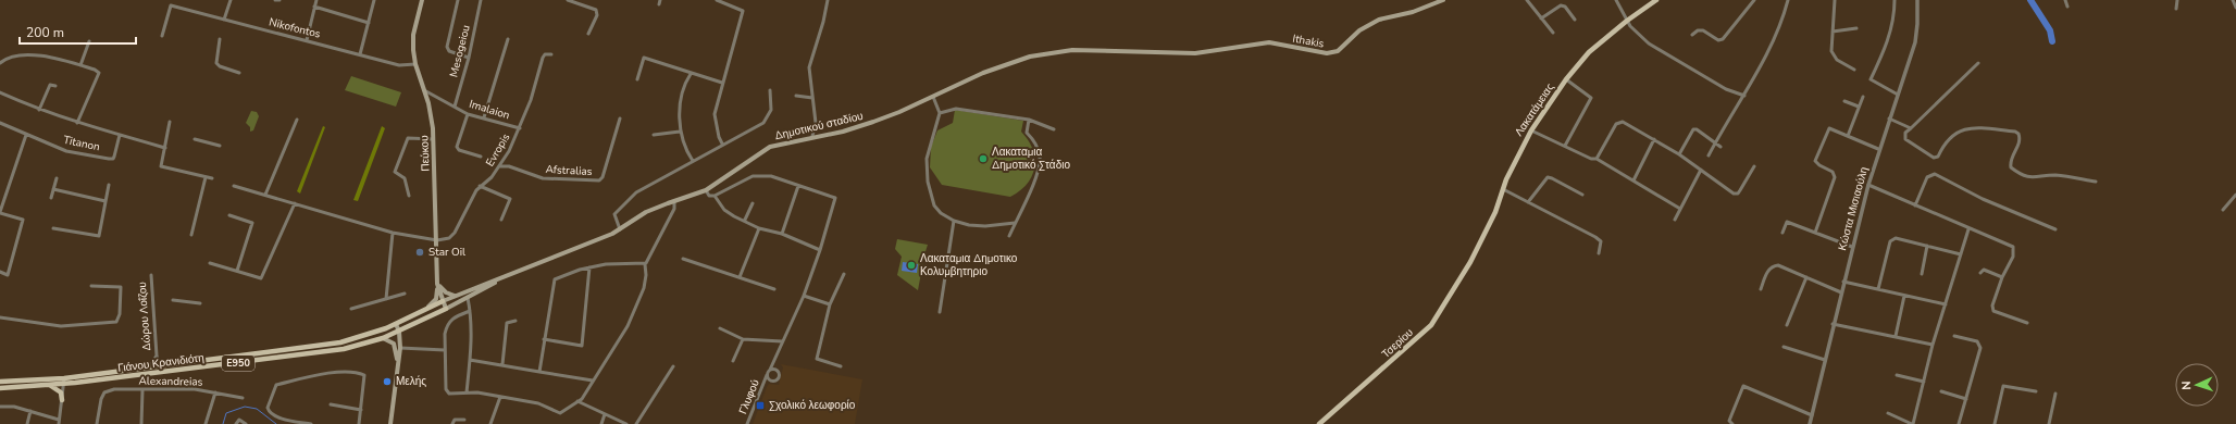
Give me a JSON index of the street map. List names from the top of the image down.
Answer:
{
  "streets": {
    "main road": [
      "Ithakis",
      "Λακατάμειας",
      "Δημοτικού σταδίου",
      "Πεύκου",
      "Τσερίου",
      "Γιάνου Κρανιδιότη",
      "E950"
    ],
    "street": [
      "Nikofontos",
      "Mesogeiou",
      "Imalaion",
      "Titanon",
      "Evropis",
      "Afstralias",
      "Κώστα Μισιαούλη",
      "Δώρου Λοΐζου",
      "Alexandreias",
      "Γλυφού"
    ]
  },
  "crossings": [
    ["Nikofontos", "Πεύκου"],
    ["Ithakis", "Δημοτικού σταδίου"],
    ["Mesogeiou", "Imalaion"],
    ["Imalaion", "Evropis"],
    ["Imalaion", "Πεύκου"],
    ["Λακατάμειας", "Τσερίου"],
    ["Evropis", "Πεύκου"],
    ["Evropis", "Afstralias"],
    ["Πεύκου", "Γιάνου Κρανιδιότη"],
    ["Δώρου Λοΐζου", "Γιάνου Κρανιδιότη"]
  ],
  "places": {
    "other": [
      "Λακαταμια Δημοτικό Στάδιο",
      "Star Oil",
      "Λακαταμια Δημοτικο Κολυμβητηριο",
      "Μελής"
    ],
    "transit": ["Σχολικό λεωφορίο"]
  },
  "scale_bar": "200 m",
  "north": "left"
}
